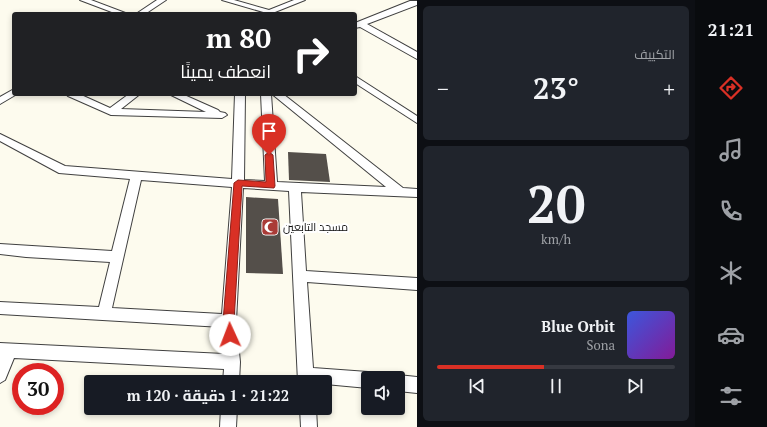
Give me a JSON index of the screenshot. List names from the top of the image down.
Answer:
{
  "places": {
    "mosque": ["مسجد التابعين"]
  },
  "page": {
    "tabs": "21:21",
    "tile": [
      "التكييف",
      ["20", "km/h"]
    ],
    "turn": ["80 m", "انعطف يمينًا"],
    "heat": ["−", "23°", "+"],
    "song": ["Blue Orbit", "Sona"],
    "limit": "30",
    "trip": "21:22 · 1 دقيقة · 120 m"
  }
}
